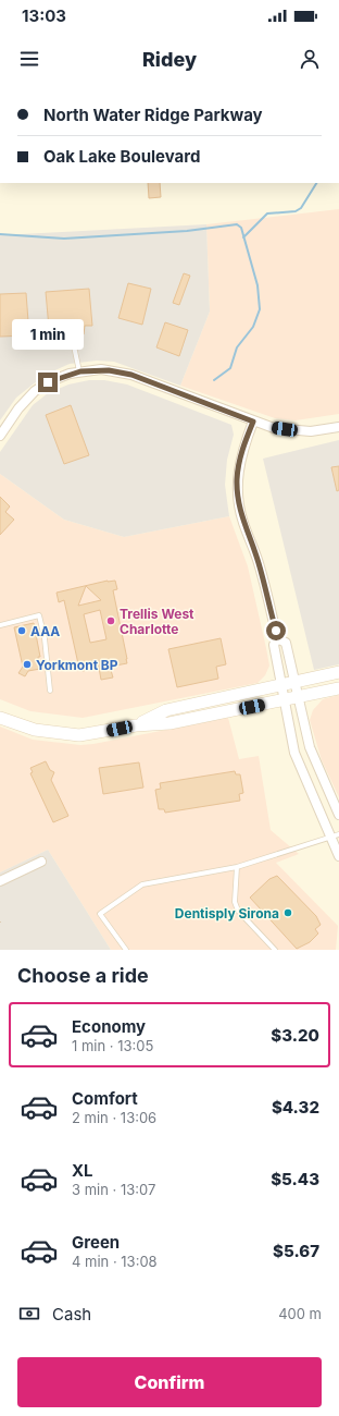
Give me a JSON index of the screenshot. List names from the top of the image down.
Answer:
{
  "places": [
    "Trellis West Charlotte",
    "AAA",
    "Yorkmont BP",
    "Dentisply Sirona"
  ],
  "page": {
    "status": "13:03",
    "header": "Ridey",
    "banner": ["North Water Ridge Parkway", "Oak Lake Boulevard"],
    "bubble": "1 min",
    "heading": "Choose a ride",
    "list": [
      {
        "name": "Economy",
        "note": "1 min · 13:05",
        "value": "$3.20"
      },
      {
        "name": "Comfort",
        "note": "2 min · 13:06",
        "value": "$4.32"
      },
      {
        "name": "XL",
        "note": "3 min · 13:07",
        "value": "$5.43"
      },
      {
        "name": "Green",
        "note": "4 min · 13:08",
        "value": "$5.67"
      }
    ],
    "pay": ["Cash", "400 m"],
    "buttons": "Confirm"
  }
}
